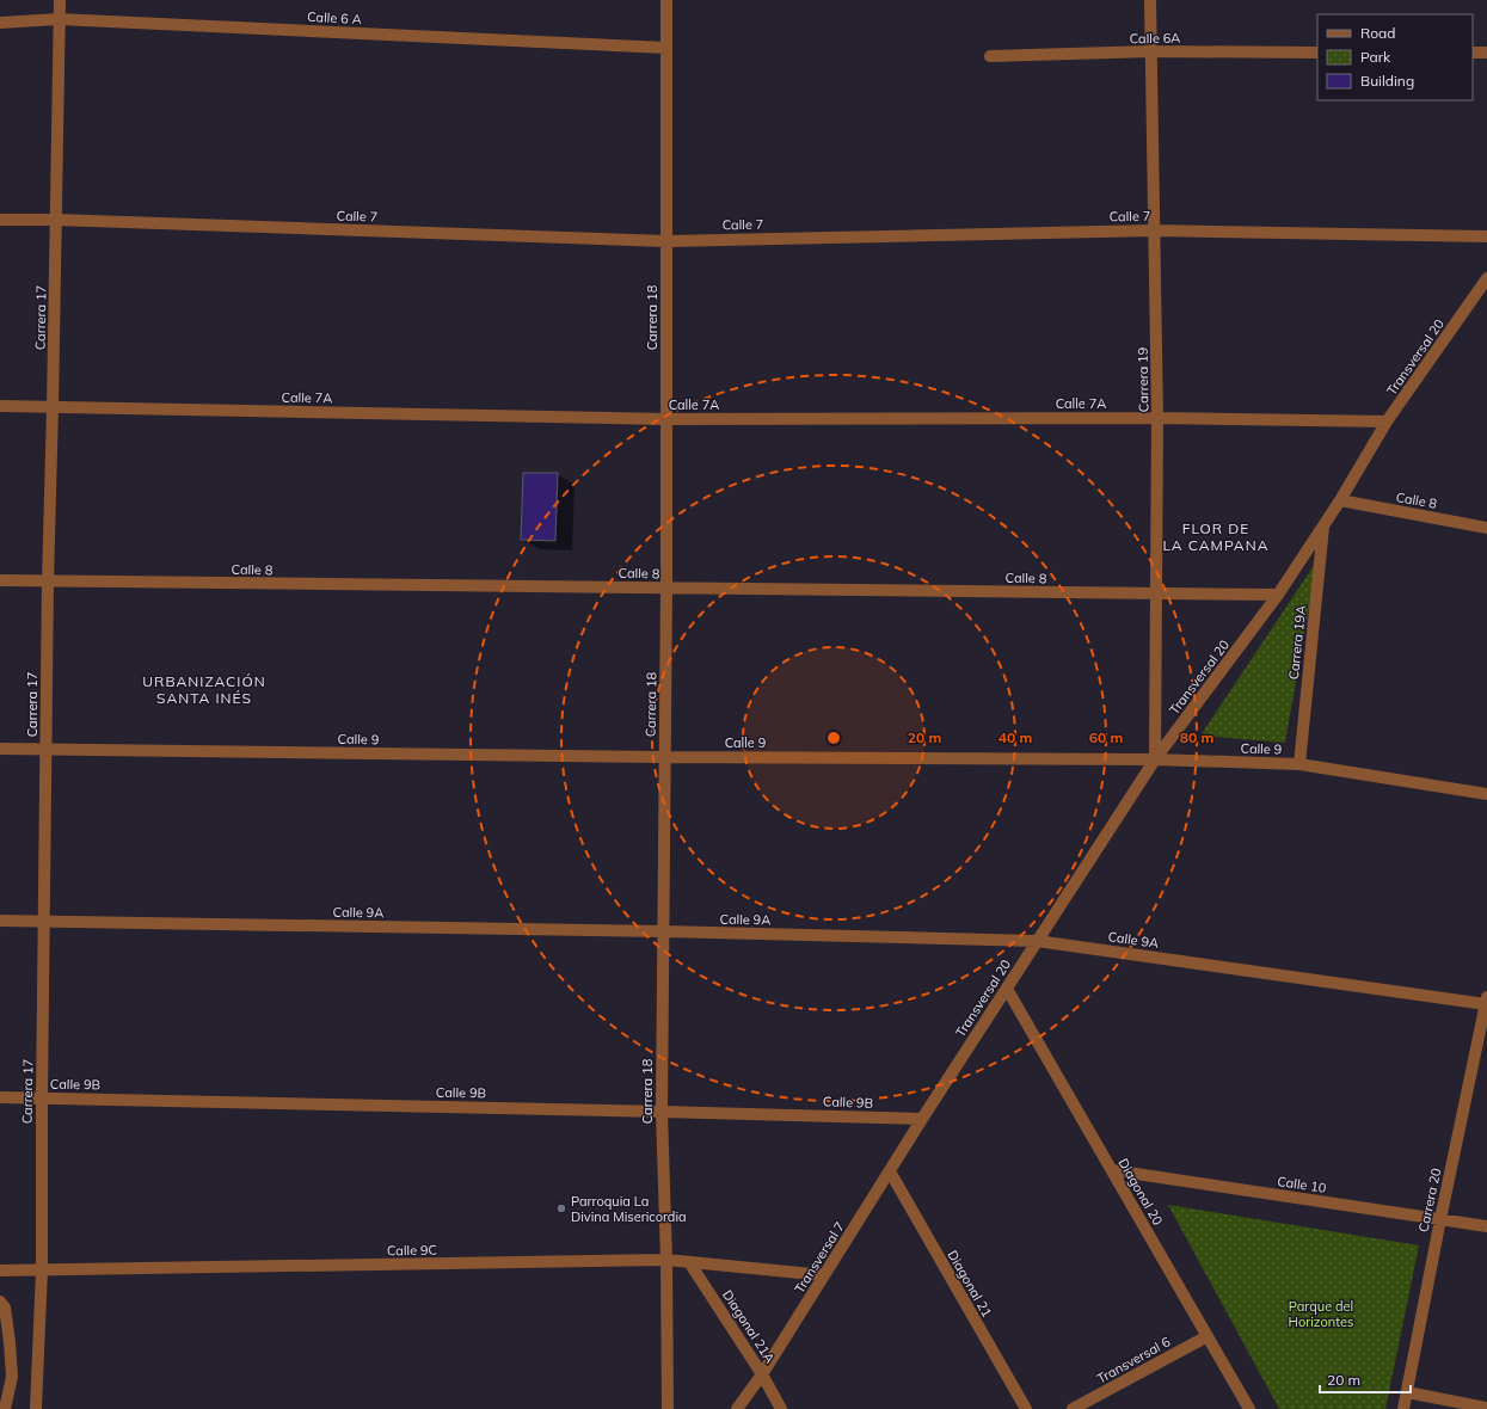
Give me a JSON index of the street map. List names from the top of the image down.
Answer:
{
  "streets": {
    "street": [
      "Calle 6 A",
      "Calle 6A",
      "Calle 7",
      "Carrera 17",
      "Carrera 18",
      "Transversal 20",
      "Carrera 19",
      "Calle 7A",
      "Calle 8",
      "Carrera 19A",
      "Calle 9",
      "Calle 9A",
      "Calle 9B",
      "Calle 10",
      "Diagonal 20",
      "Carrera 20",
      "Calle 9C",
      "Transversal 7",
      "Diagonal 21",
      "Diagonal 21A",
      "Transversal 6"
    ]
  },
  "crossings": [
    ["Calle 6 A", "Carrera 17"],
    ["Calle 6 A", "Carrera 18"],
    ["Calle 6A", "Carrera 19"],
    ["Calle 7", "Carrera 17"],
    ["Calle 7", "Carrera 18"],
    ["Calle 7", "Carrera 19"],
    ["Carrera 17", "Calle 7A"],
    ["Carrera 17", "Calle 8"],
    ["Carrera 17", "Calle 9"],
    ["Carrera 17", "Calle 9A"],
    ["Carrera 17", "Calle 9B"],
    ["Carrera 17", "Calle 9C"],
    ["Carrera 18", "Calle 7A"],
    ["Carrera 18", "Calle 8"],
    ["Carrera 18", "Calle 9"],
    ["Carrera 18", "Calle 9A"],
    ["Carrera 18", "Calle 9B"],
    ["Carrera 18", "Calle 9C"],
    ["Transversal 20", "Carrera 19"],
    ["Transversal 20", "Calle 7A"],
    ["Transversal 20", "Calle 8"],
    ["Transversal 20", "Carrera 19A"],
    ["Transversal 20", "Calle 9"],
    ["Transversal 20", "Calle 9A"],
    ["Transversal 20", "Calle 9B"],
    ["Transversal 20", "Diagonal 20"],
    ["Transversal 20", "Transversal 7"],
    ["Carrera 19", "Calle 7A"],
    ["Carrera 19", "Calle 8"],
    ["Carrera 19", "Calle 9"],
    ["Carrera 19A", "Calle 9"],
    ["Calle 9A", "Carrera 20"],
    ["Calle 9B", "Transversal 7"],
    ["Calle 10", "Diagonal 20"],
    ["Calle 10", "Carrera 20"],
    ["Diagonal 20", "Transversal 6"],
    ["Calle 9C", "Transversal 7"],
    ["Calle 9C", "Diagonal 21A"],
    ["Transversal 7", "Diagonal 21"],
    ["Transversal 7", "Diagonal 21A"]
  ],
  "districts": ["FLOR DE LA CAMPANA", "URBANIZACIÓN SANTA INÉS"],
  "parks": ["Parque del Horizontes"],
  "places": ["Parroquia La Divina Misericordia"],
  "legend": ["Road", "Park", "Building"],
  "scale_bar": "20 m",
  "rings": [
    "20 m",
    "40 m",
    "60 m",
    "80 m"
  ]
}
